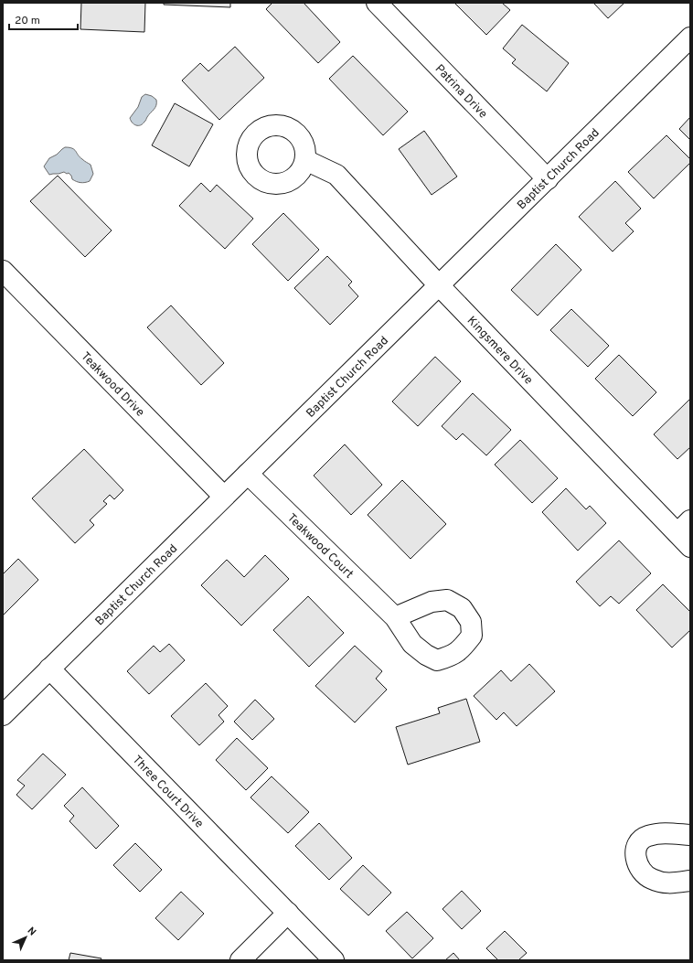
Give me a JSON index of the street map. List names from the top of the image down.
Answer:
{
  "streets": {
    "street": [
      "Patrina Drive",
      "Baptist Church Road",
      "Kingsmere Drive",
      "Teakwood Drive",
      "Teakwood Court",
      "Three Court Drive"
    ]
  },
  "crossings": [
    ["Patrina Drive", "Baptist Church Road"],
    ["Baptist Church Road", "Kingsmere Drive"],
    ["Baptist Church Road", "Teakwood Drive"],
    ["Baptist Church Road", "Teakwood Court"],
    ["Baptist Church Road", "Three Court Drive"]
  ],
  "scale_bar": "20 m",
  "north": "top right"
}
